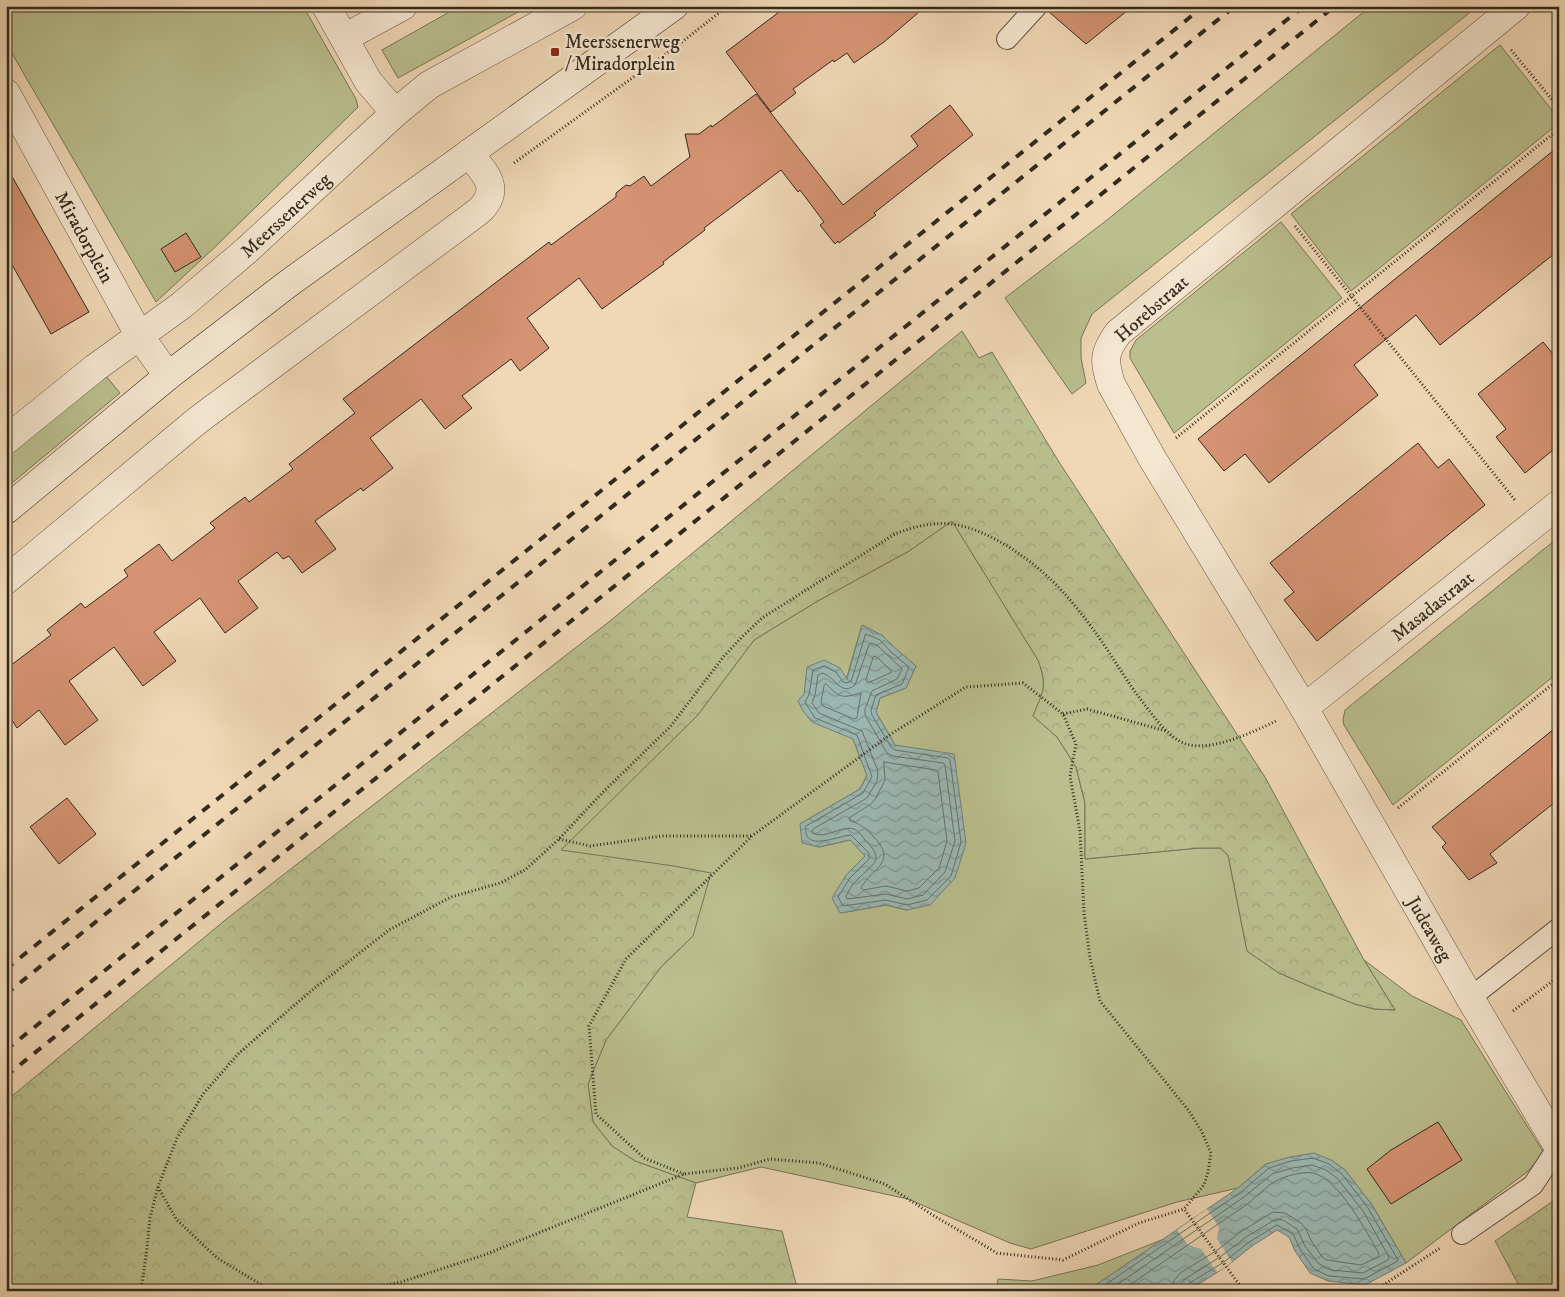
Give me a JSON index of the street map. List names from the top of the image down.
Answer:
{
  "streets": {
    "street": [
      "Meerssenerweg",
      "Miradorplein",
      "Horebstraat",
      "Masadastraat",
      "Judeaweg"
    ]
  },
  "crossings": [
    ["Meerssenerweg", "Miradorplein"],
    ["Horebstraat", "Masadastraat"],
    ["Horebstraat", "Judeaweg"],
    ["Masadastraat", "Judeaweg"]
  ],
  "places": {
    "transit": ["Meerssenerweg / Miradorplein"]
  }
}
